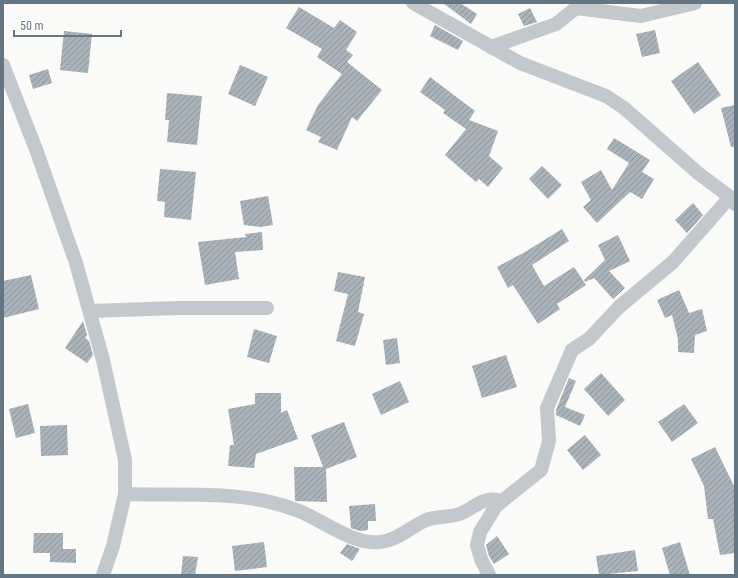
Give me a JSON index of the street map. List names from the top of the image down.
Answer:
{
  "scale_bar": "50 m"
}
